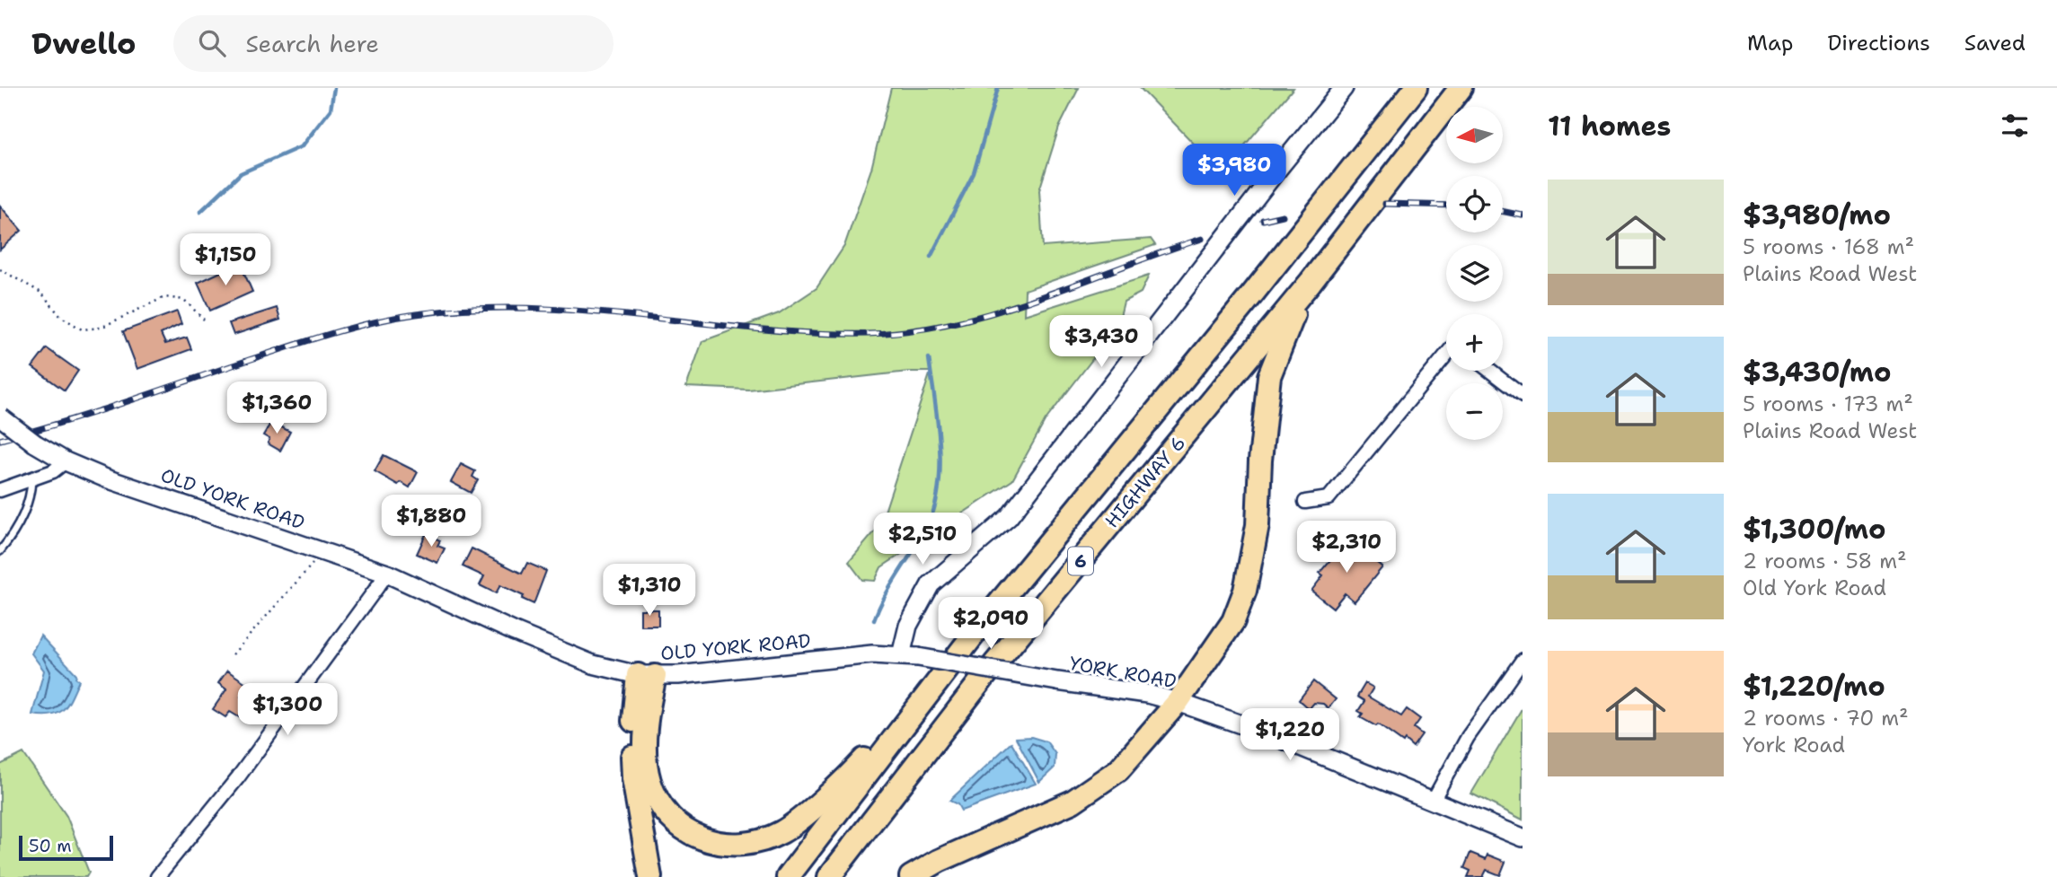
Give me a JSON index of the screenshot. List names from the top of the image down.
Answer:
{
  "streets": {
    "highway": ["HIGHWAY 6", "6"],
    "main road": ["OLD YORK ROAD", "YORK ROAD"]
  },
  "crossings": [
    ["OLD YORK ROAD", "YORK ROAD"]
  ],
  "scale_bar": "50 m",
  "north": "left",
  "page": {
    "header": "Dwello",
    "search": "Search here",
    "nav": ["Map", "Directions", "Saved"],
    "heading": "11 homes",
    "map_buttons": ["+", "−"],
    "price": [
      "$3,980",
      "$1,150",
      "$3,430",
      "$1,360",
      "$1,880",
      "$2,510",
      "$2,310",
      "$1,310",
      "$2,090",
      "$1,300",
      "$1,220"
    ],
    "list": [
      {
        "name": "$3,980/mo",
        "note": "5 rooms · 168 m² · Plains Road West"
      },
      {
        "name": "$3,430/mo",
        "note": "5 rooms · 173 m² · Plains Road West"
      },
      {
        "name": "$1,300/mo",
        "note": "2 rooms · 58 m² · Old York Road"
      },
      {
        "name": "$1,220/mo",
        "note": "2 rooms · 70 m² · York Road"
      }
    ],
    "scale": "50 m"
  }
}
